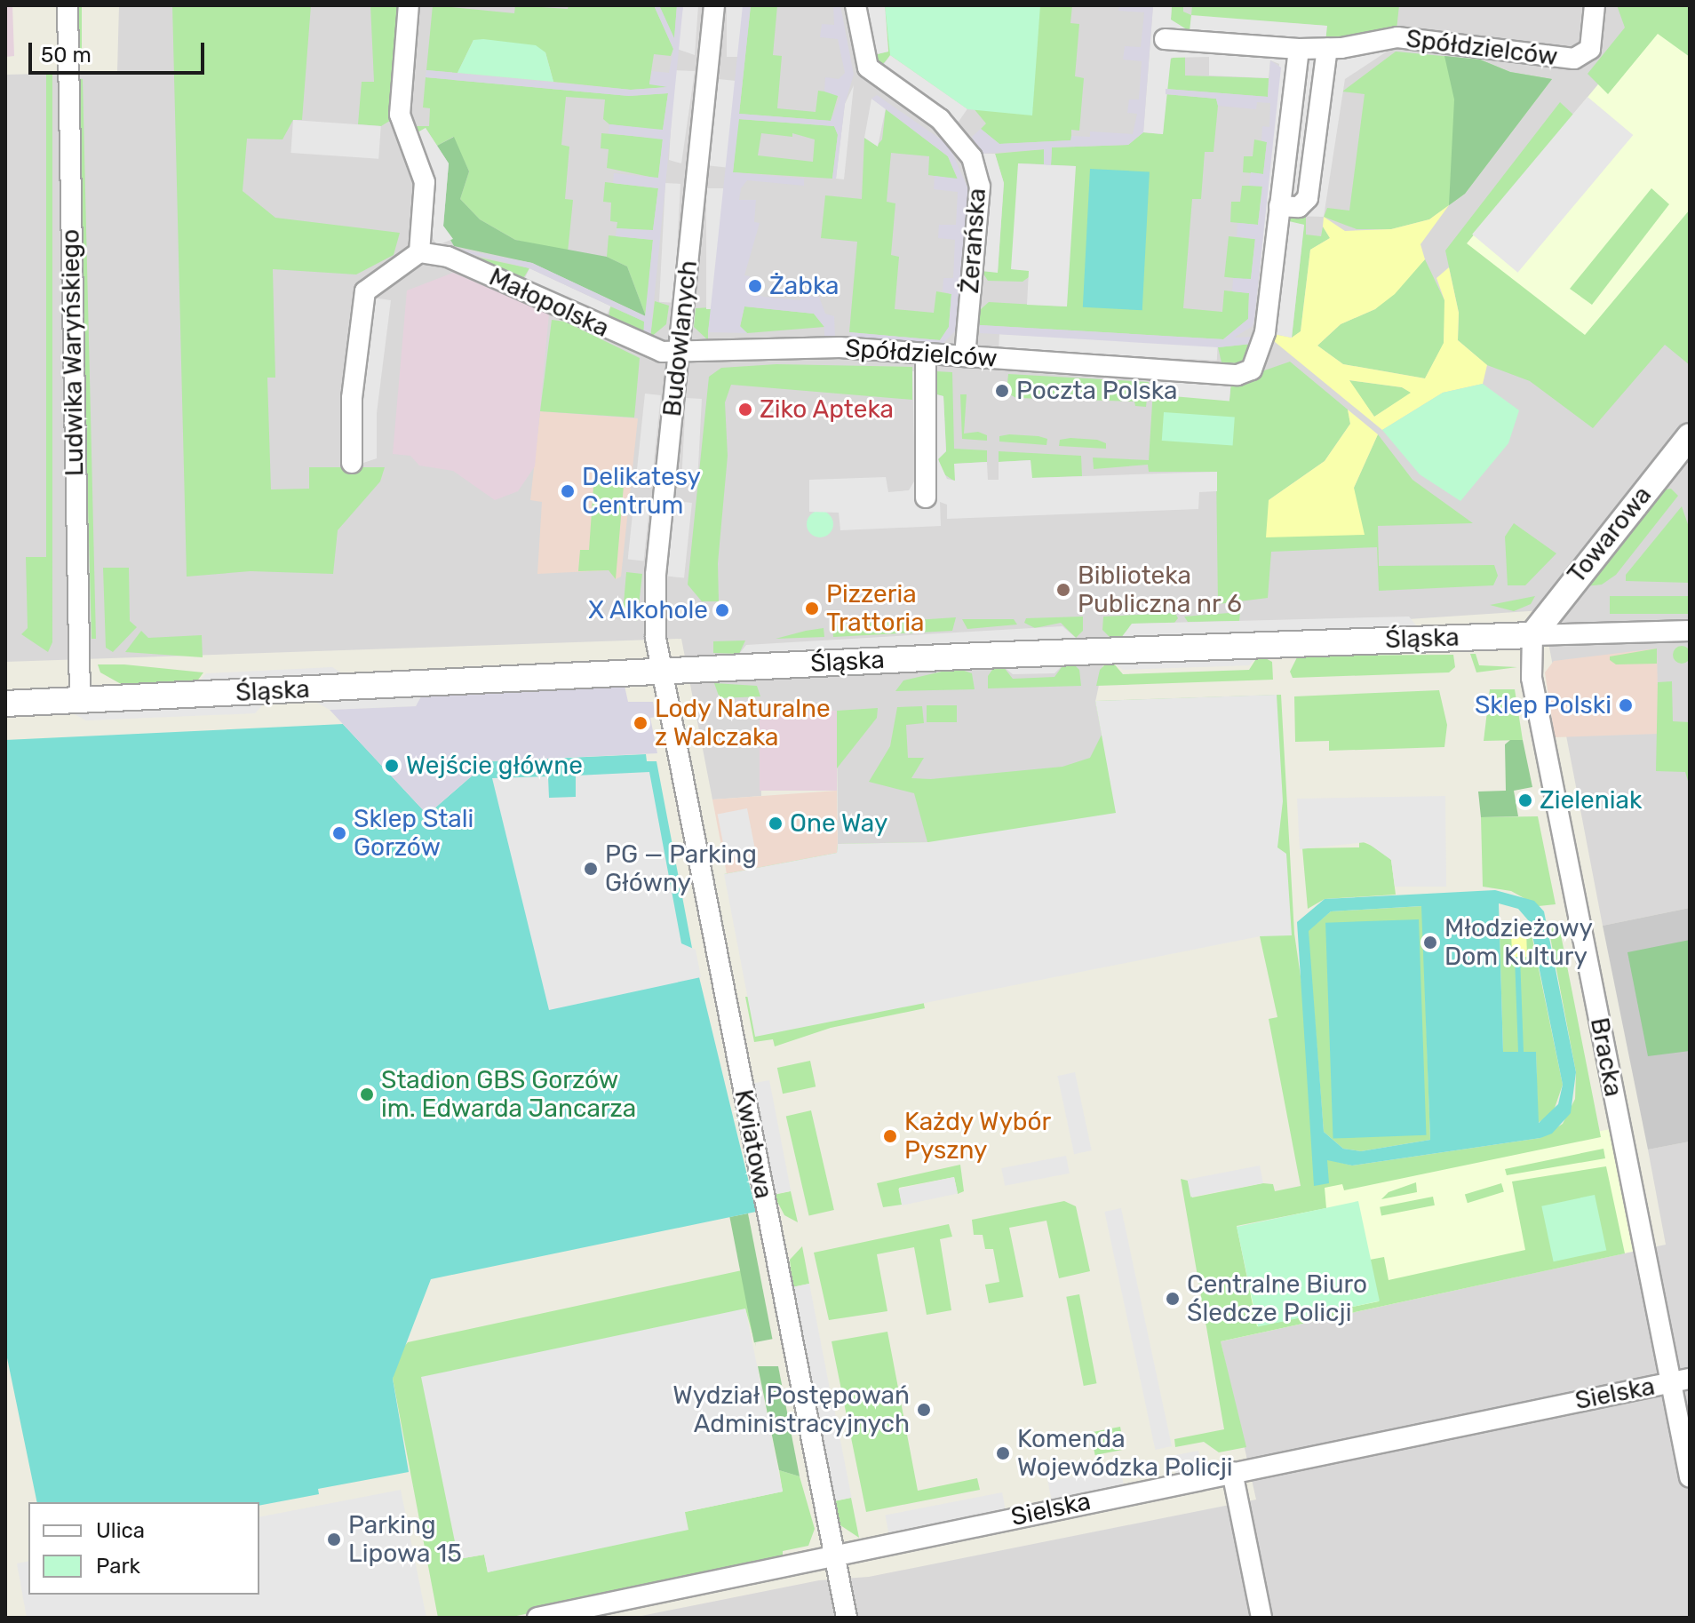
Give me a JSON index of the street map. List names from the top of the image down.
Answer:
{
  "streets": {
    "street": [
      "Spółdzielców",
      "Żerańska",
      "Małopolska",
      "Budowlanych",
      "Ludwika Waryńskiego",
      "Towarowa",
      "Śląska",
      "Bracka",
      "Kwiatowa",
      "Sielska"
    ]
  },
  "crossings": [
    ["Spółdzielców", "Żerańska"],
    ["Spółdzielców", "Małopolska"],
    ["Spółdzielców", "Budowlanych"],
    ["Małopolska", "Budowlanych"],
    ["Budowlanych", "Śląska"],
    ["Budowlanych", "Kwiatowa"],
    ["Ludwika Waryńskiego", "Śląska"],
    ["Towarowa", "Śląska"],
    ["Towarowa", "Bracka"],
    ["Śląska", "Bracka"],
    ["Śląska", "Kwiatowa"],
    ["Bracka", "Sielska"],
    ["Kwiatowa", "Sielska"]
  ],
  "places": [
    "Żabka",
    "Poczta Polska",
    "Ziko Apteka",
    "Delikatesy Centrum",
    "Biblioteka Publiczna nr 6",
    "Pizzeria Trattoria",
    "X Alkohole",
    "Sklep Polski",
    "Lody Naturalne z Walczaka",
    "Wejście główne",
    "Zieleniak",
    "One Way",
    "Sklep Stali Gorzów",
    "PG — Parking Główny",
    "Młodzieżowy Dom Kultury",
    "Stadion GBS Gorzów im. Edwarda Jancarza",
    "Każdy Wybór Pyszny",
    "Centralne Biuro Śledcze Policji",
    "Wydział Postępowań Administracyjnych",
    "Komenda Wojewódzka Policji",
    "Parking Lipowa 15"
  ],
  "legend": ["Ulica", "Park"],
  "scale_bar": "50 m"
}
